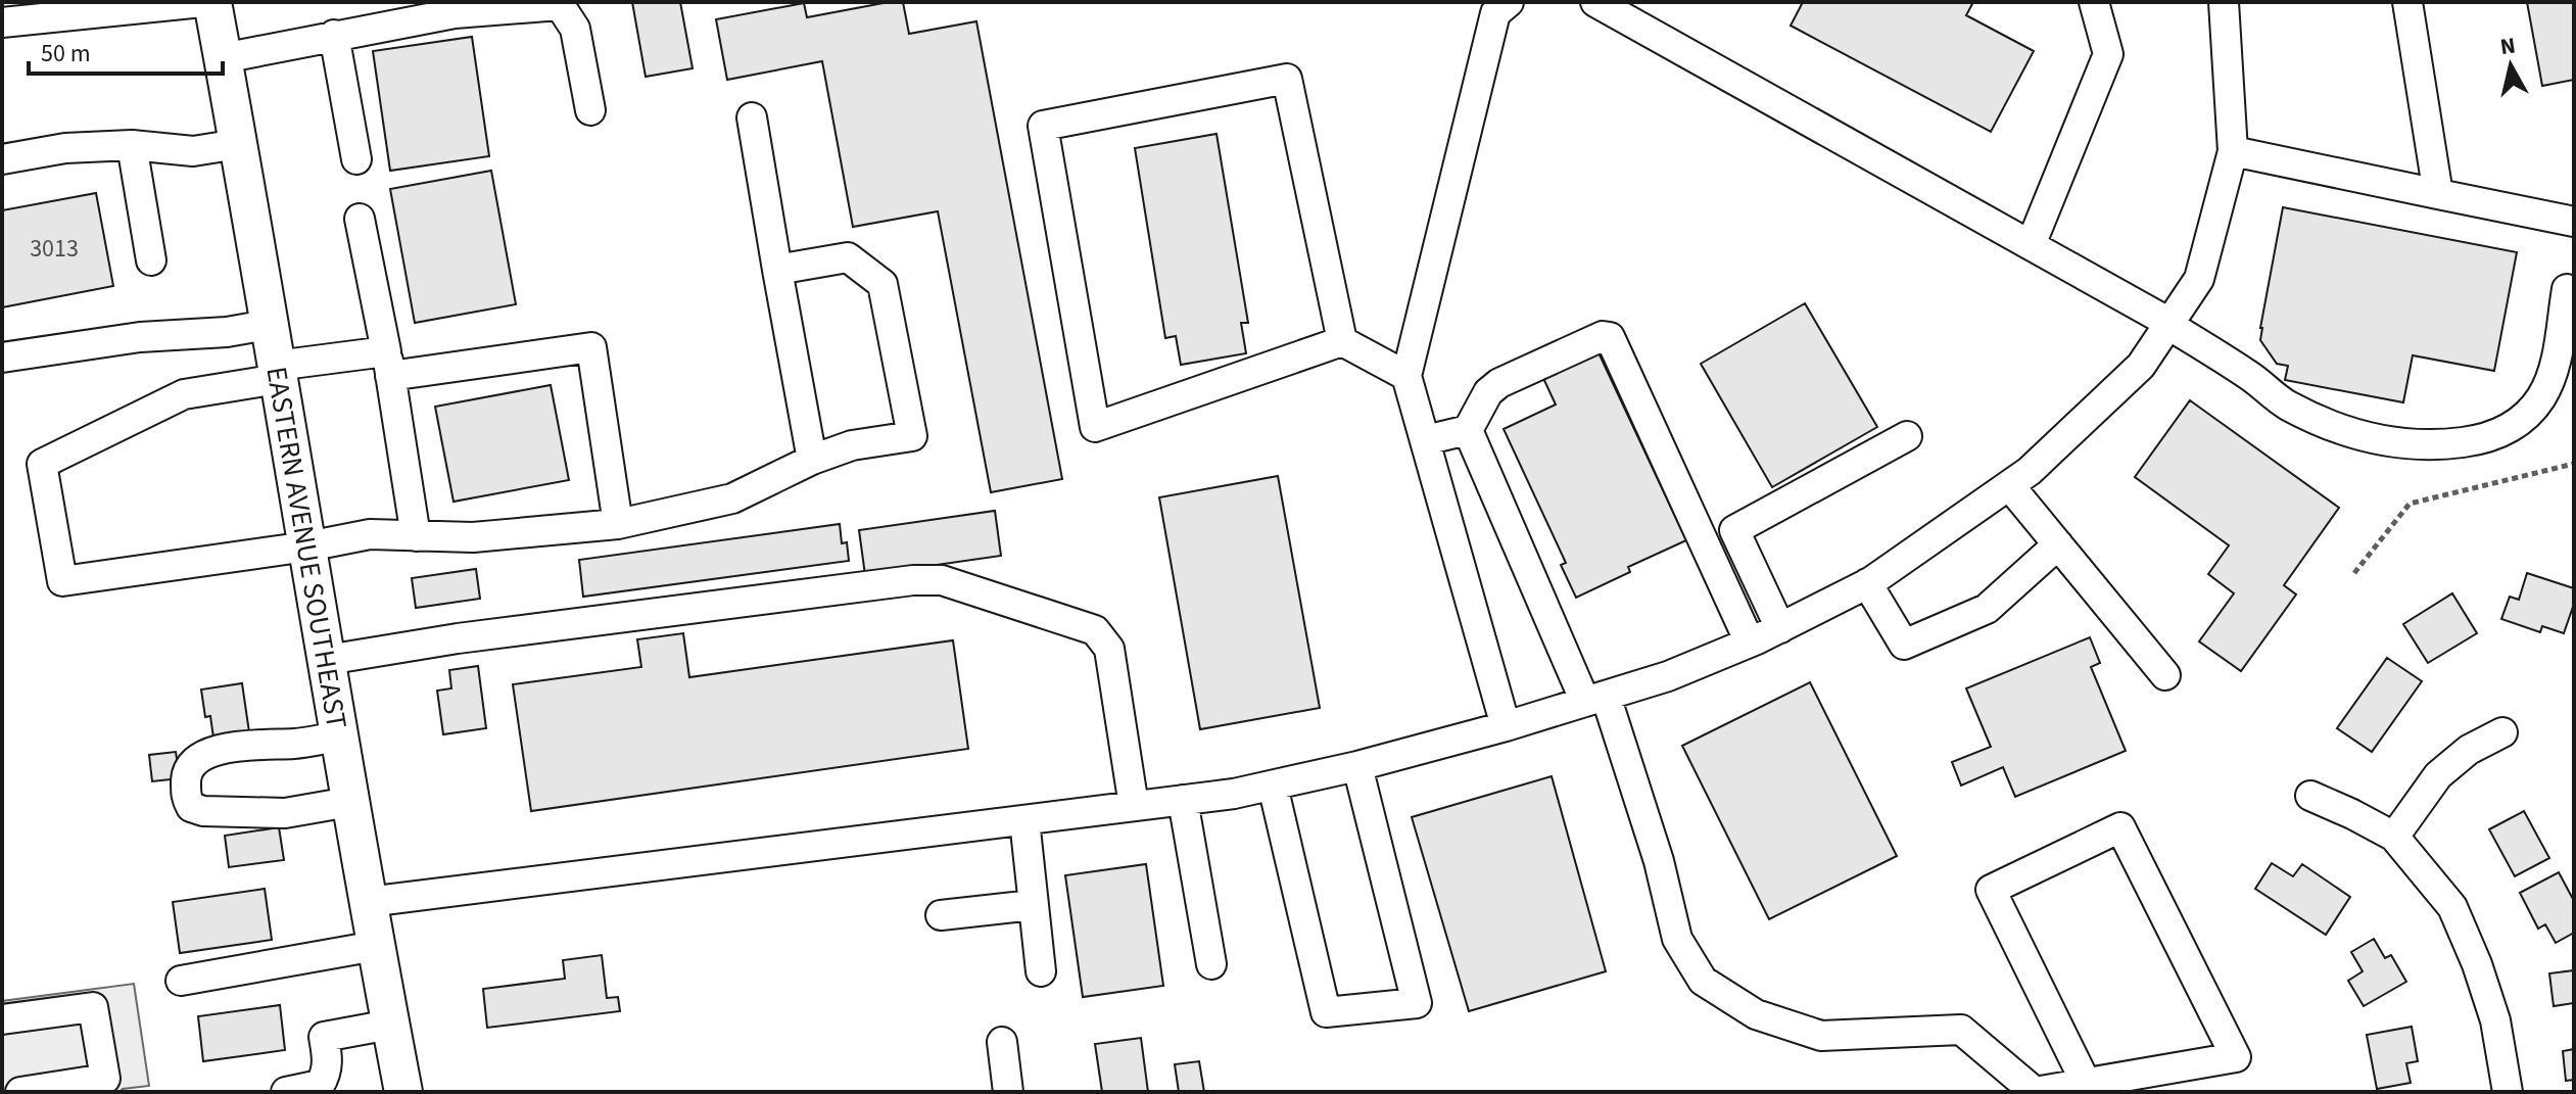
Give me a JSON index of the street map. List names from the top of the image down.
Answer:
{
  "streets": {
    "main road": ["EASTERN AVENUE SOUTHEAST"]
  },
  "house_numbers": ["3013"],
  "scale_bar": "50 m",
  "north": "top"
}
